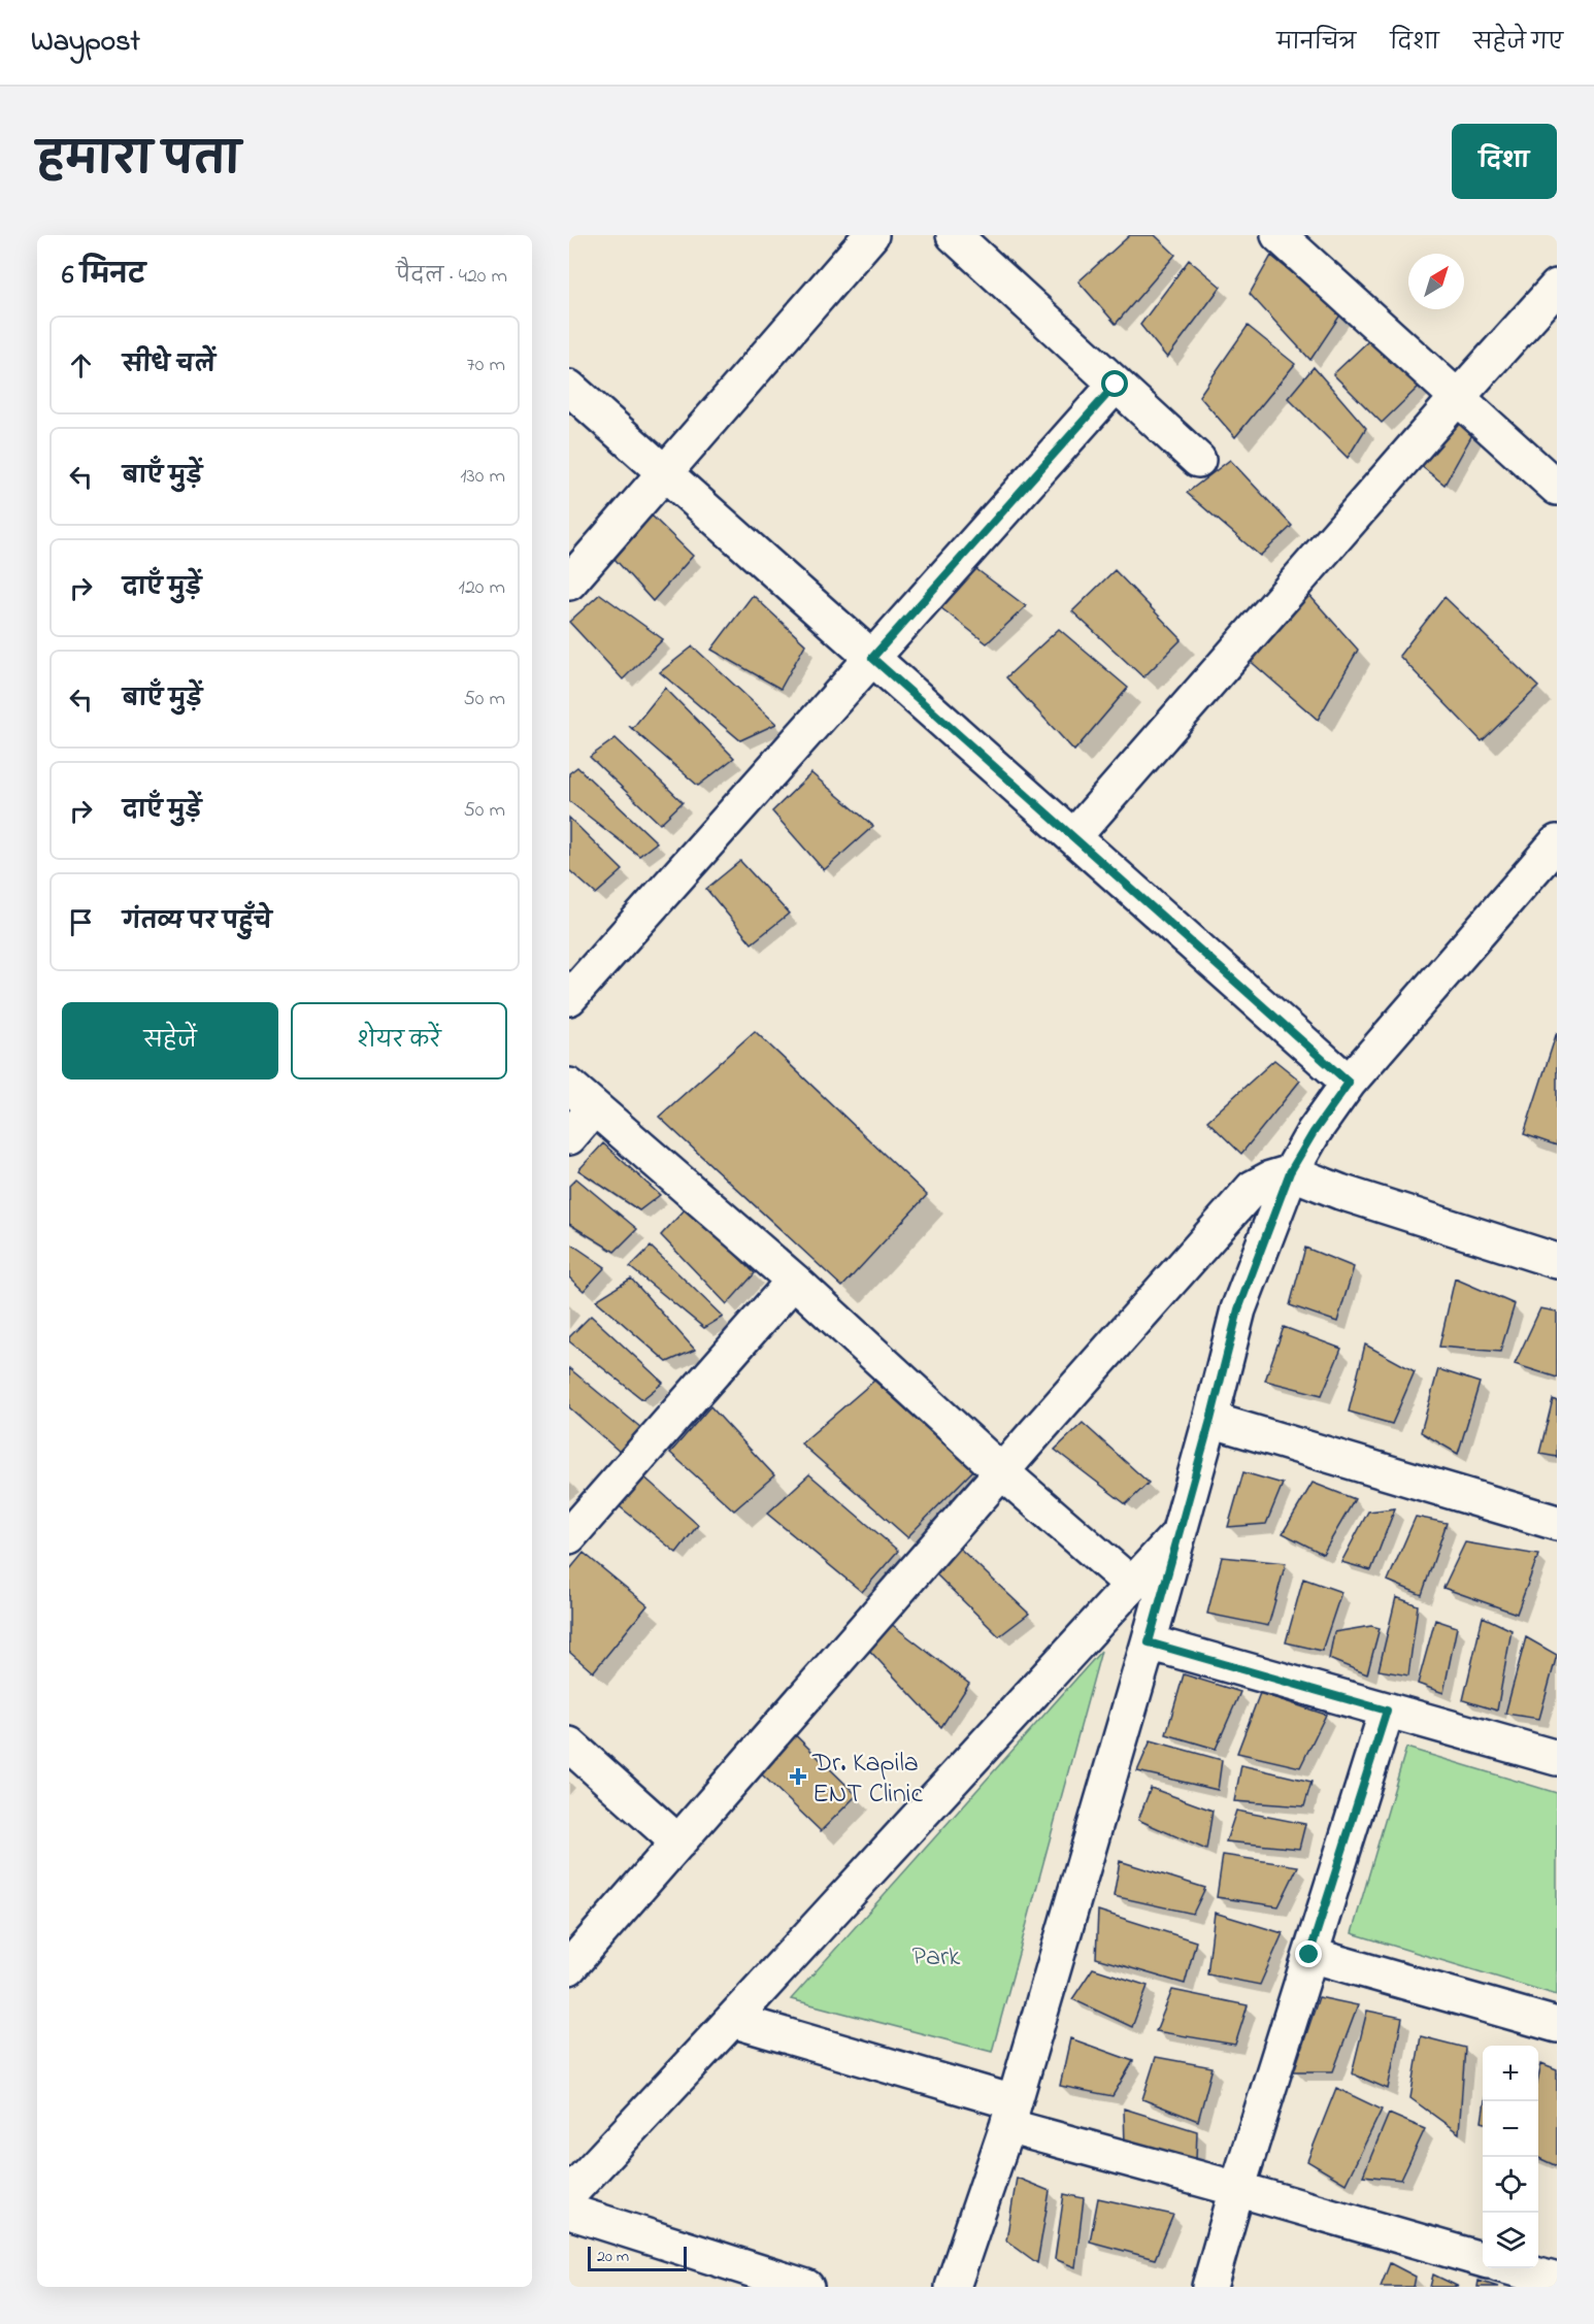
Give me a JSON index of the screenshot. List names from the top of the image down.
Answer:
{
  "parks": ["Park"],
  "places": {
    "health": ["Dr. Kapila ENT Clinic"]
  },
  "scale_bar": "20 m",
  "north": "top right",
  "page": {
    "header": "Waypost",
    "nav": ["मानचित्र", "दिशा", "सहेजे गए"],
    "title": "हमारा पता",
    "buttons": [
      "दिशा",
      ["सहेजें", "शेयर करें"]
    ],
    "heading": ["6 मिनट", "पैदल · 420 m"],
    "list": [
      ["सीधे चलें", "70 m"],
      ["बाएँ मुड़ें", "130 m"],
      ["दाएँ मुड़ें", "120 m"],
      ["बाएँ मुड़ें", "50 m"],
      ["दाएँ मुड़ें", "50 m"],
      "गंतव्य पर पहुँचे"
    ],
    "map_buttons": ["+", "−"],
    "scale": "20 m"
  }
}
